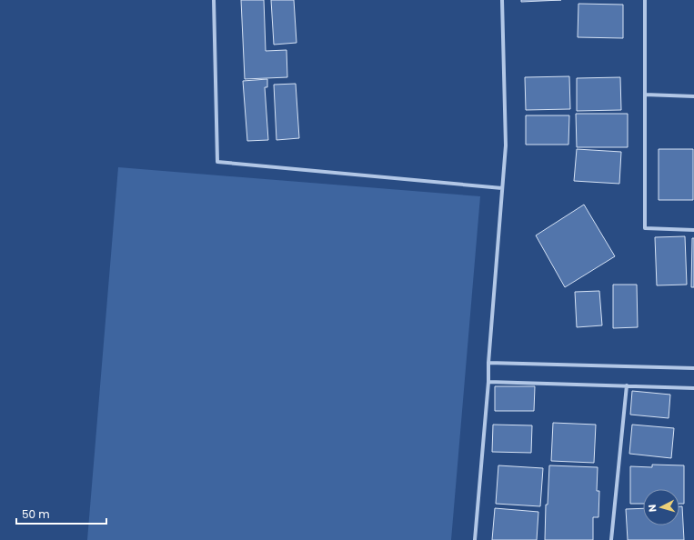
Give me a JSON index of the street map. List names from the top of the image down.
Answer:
{
  "scale_bar": "50 m",
  "north": "left"
}
